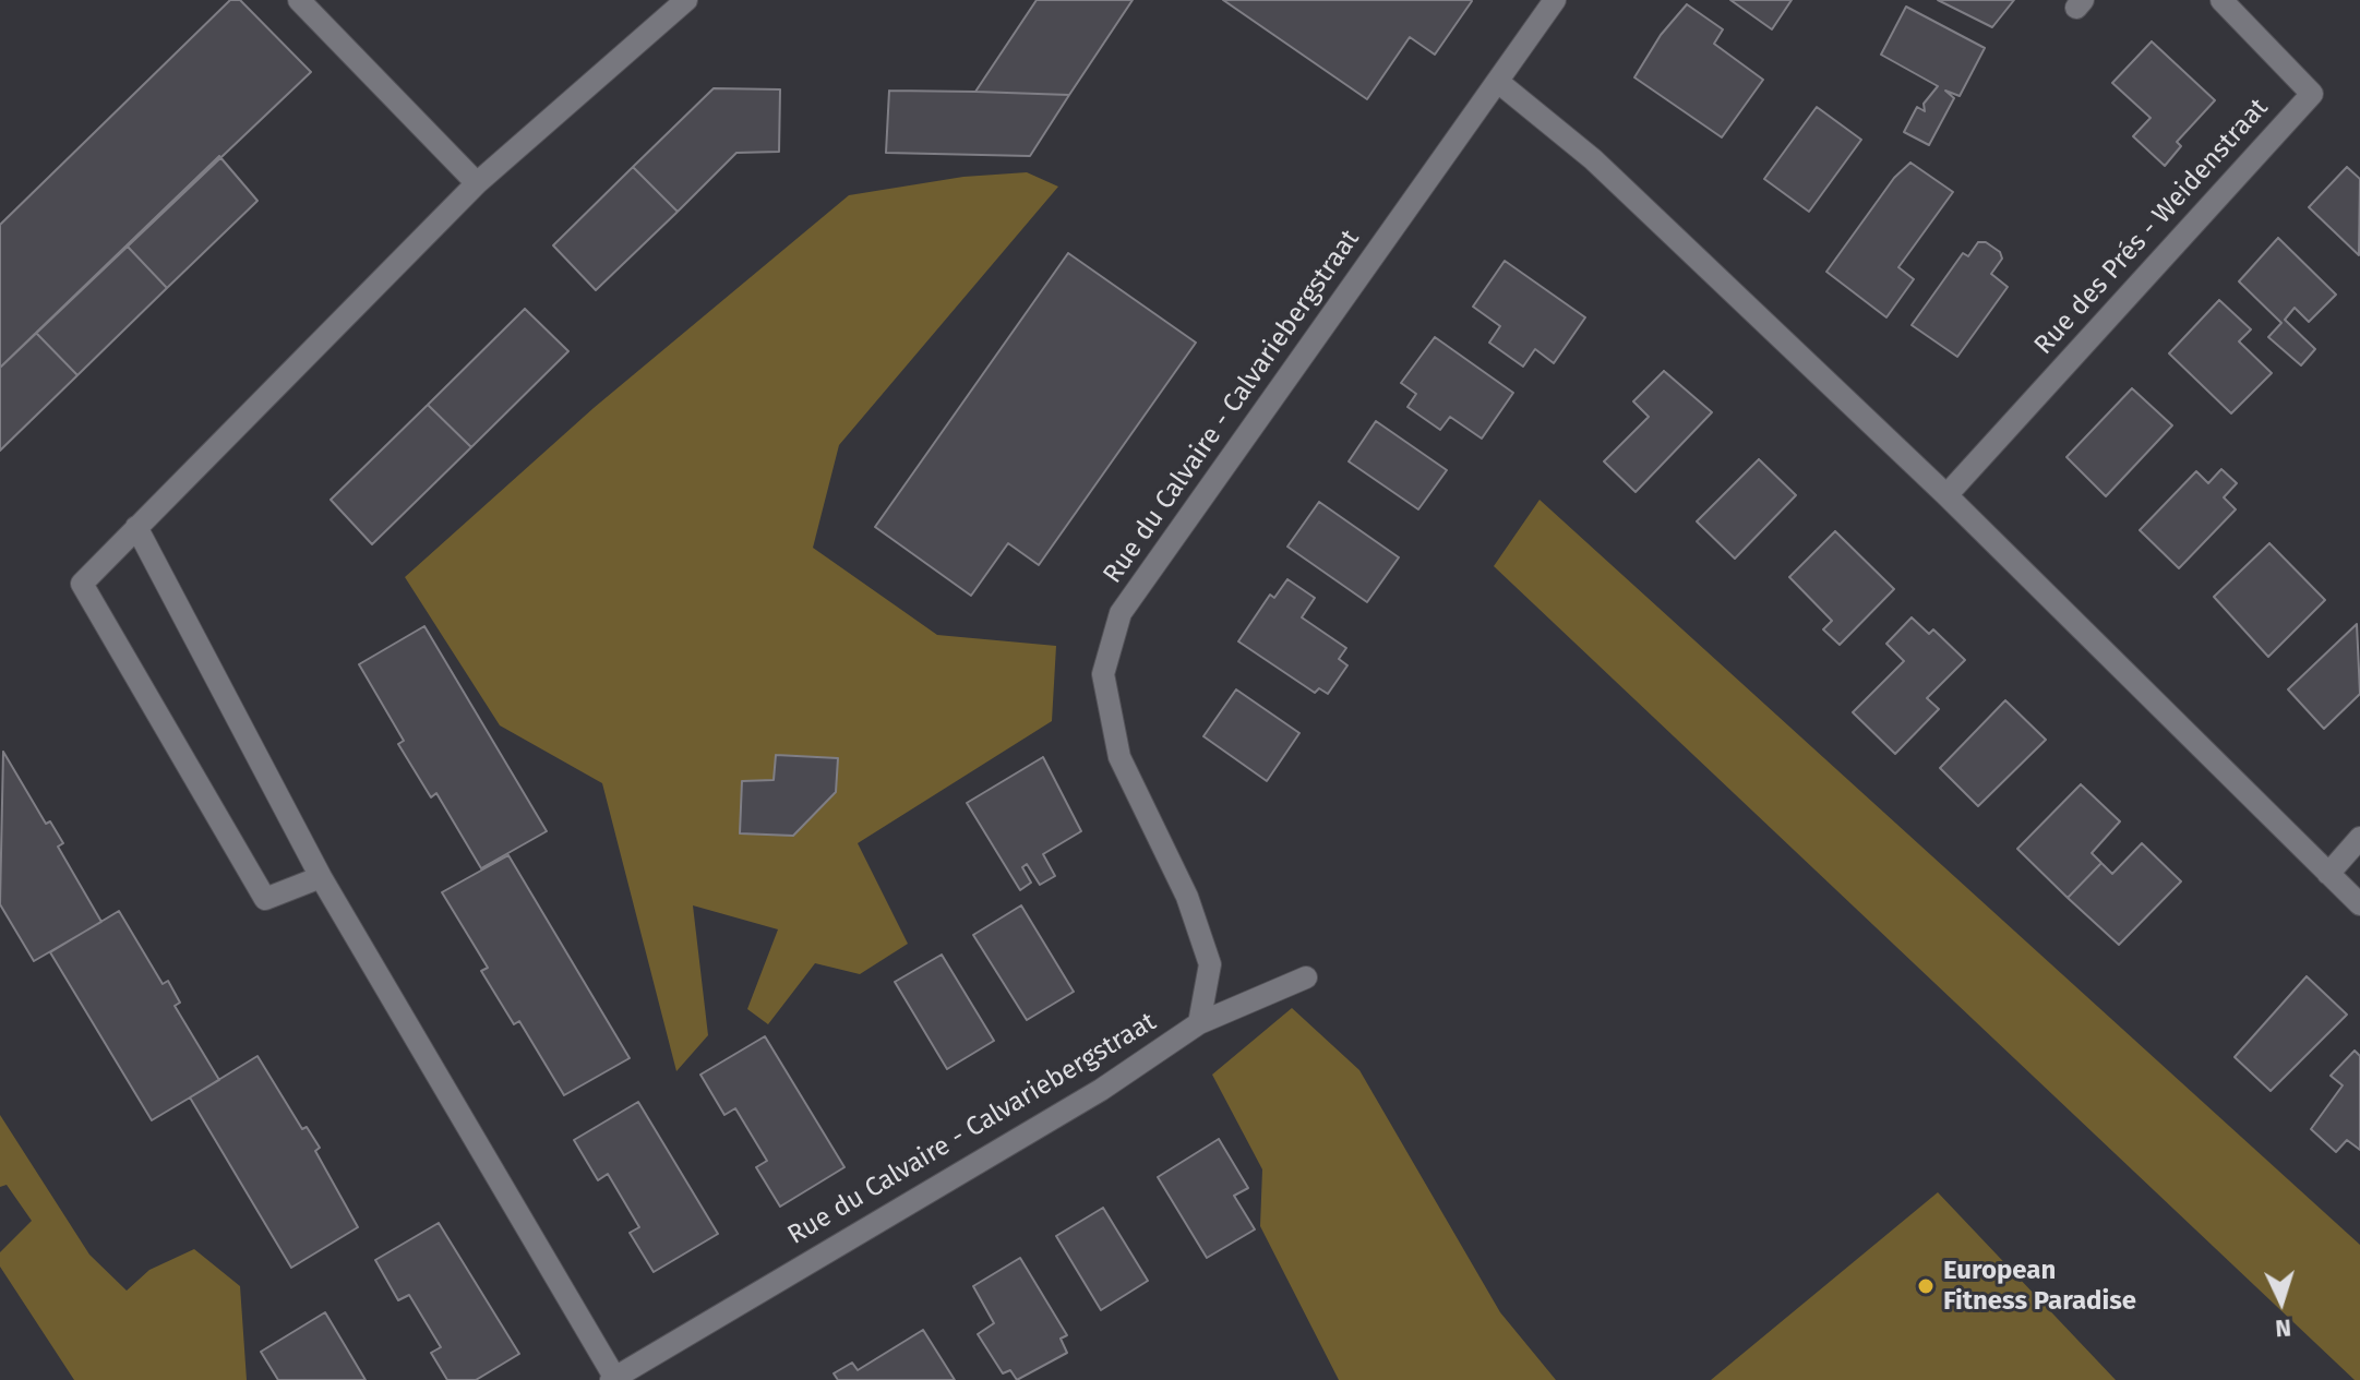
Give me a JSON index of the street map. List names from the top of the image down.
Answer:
{
  "streets": {
    "street": ["Rue des Prés - Weidenstraat", "Rue du Calvaire - Calvariebergstraat"]
  },
  "places": ["European Fitness Paradise"],
  "north": "bottom"
}
